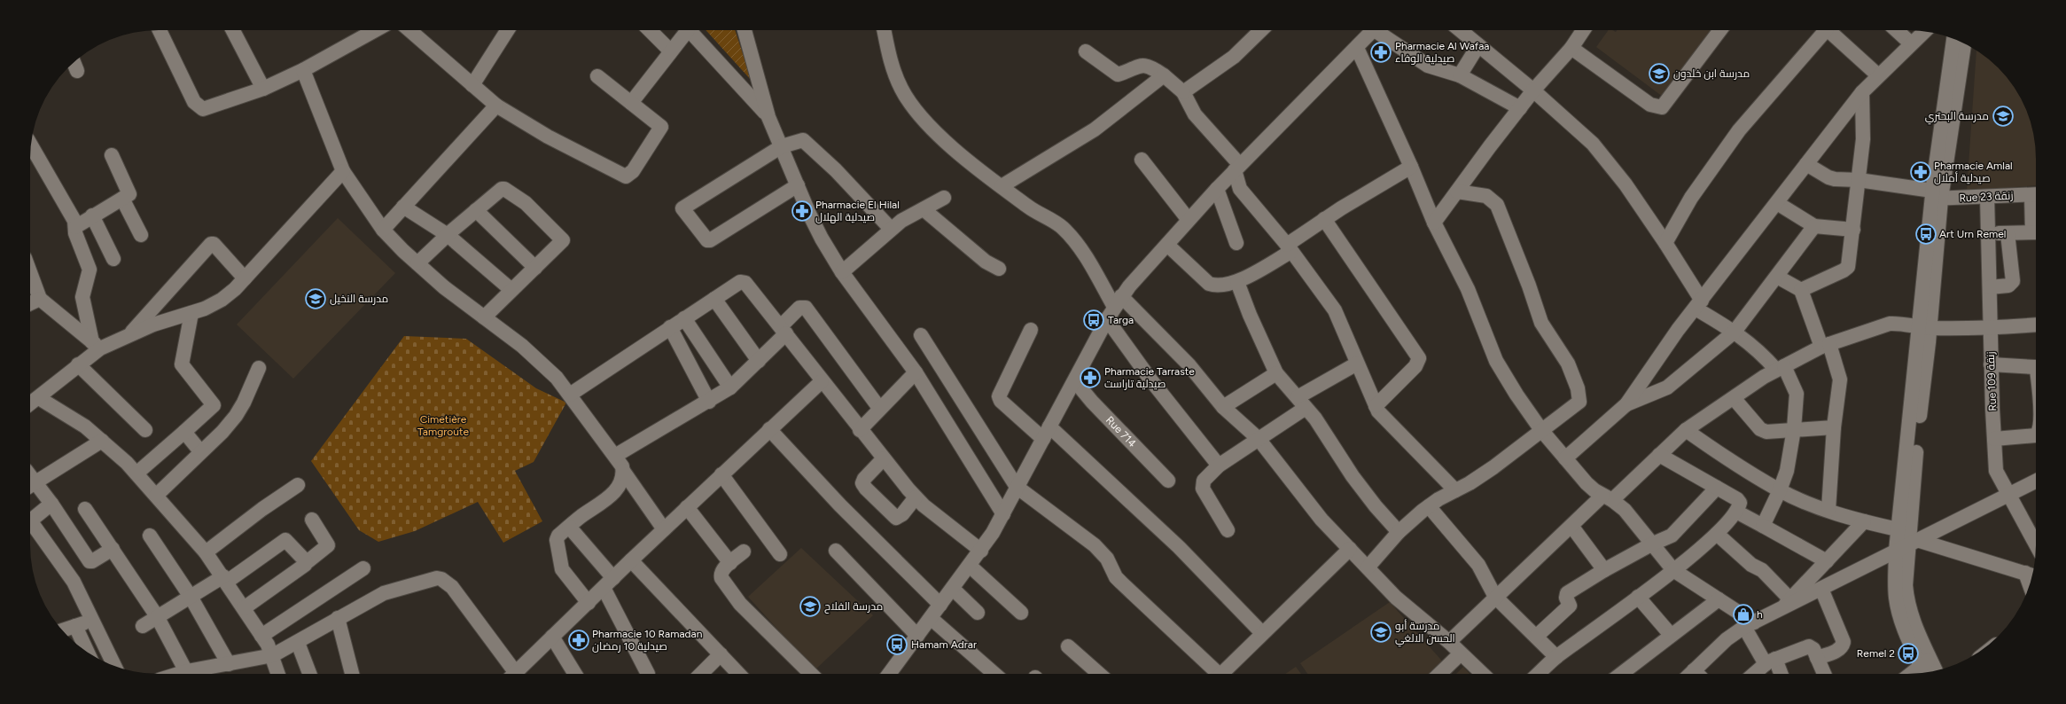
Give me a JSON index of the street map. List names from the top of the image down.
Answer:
{
  "streets": {
    "street": ["Rue 23 زنقة", "Rue 109 زنقة", "Rue 714"]
  },
  "crossings": [
    ["Rue 23 زنقة", "Rue 109 زنقة"]
  ],
  "parks": ["Cimetière Tamgroute"],
  "places": {
    "pharmacy": [
      "Pharmacie Al Wafaa صيدلية الوفاء",
      "Pharmacie Amlal صيدلية أملال",
      "Pharmacie El Hilal صيدلية الهلال",
      "Pharmacie Tarraste صيدلية تاراست",
      "Pharmacie 10 Ramadan صيدلية 10 رمضان"
    ],
    "school or university": [
      "مدرسة ابن خلدون",
      "مدرسة البحتري",
      "مدرسة النخيل",
      "مدرسة الفلاح",
      "مدرسة أبو الحسن الالغي"
    ],
    "bus stop": [
      "Art Urn Remel",
      "Targa",
      "Hamam Adrar",
      "Remel 2"
    ],
    "shop": ["h"]
  }
}
